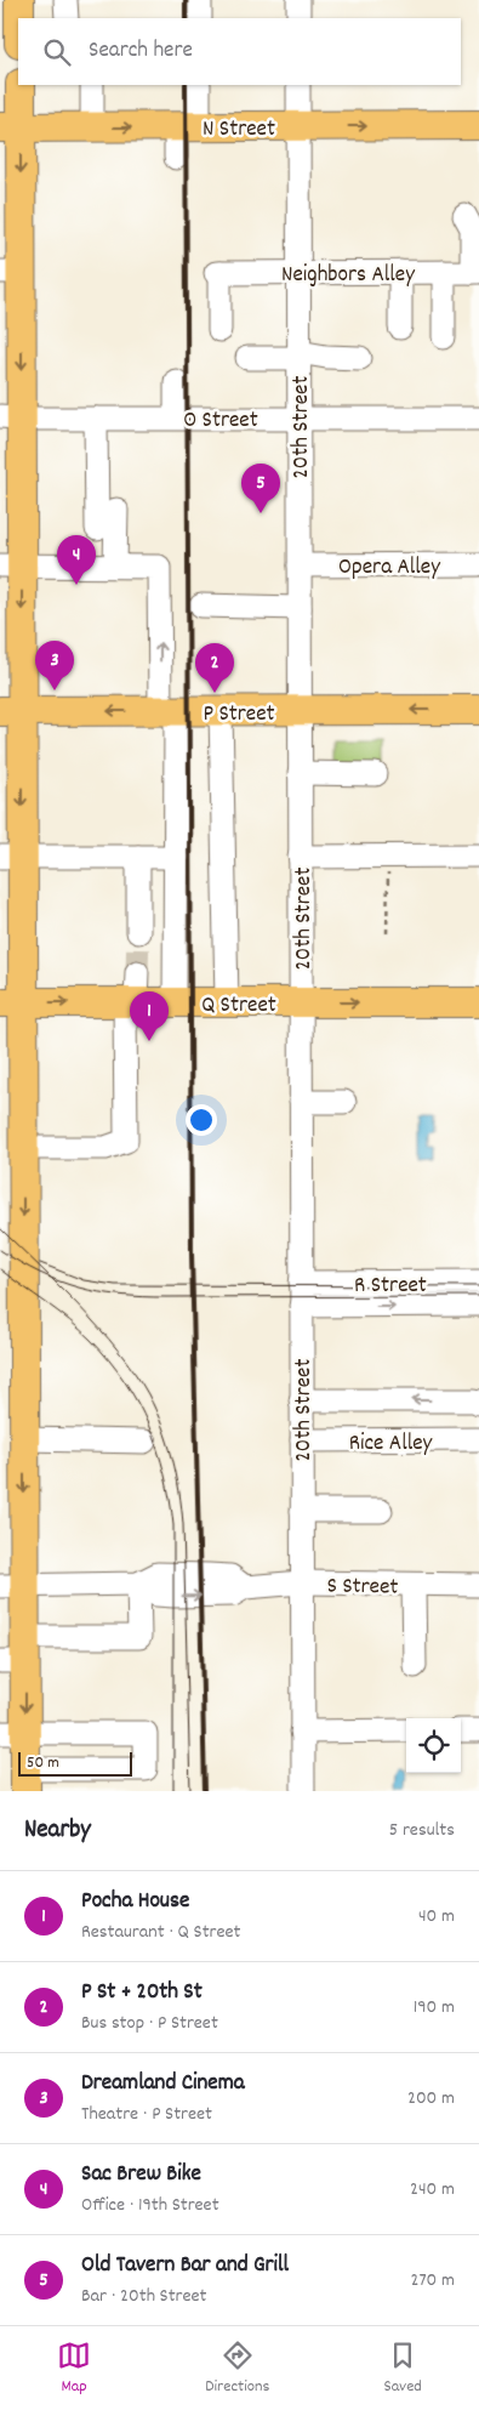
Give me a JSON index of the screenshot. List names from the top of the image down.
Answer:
{
  "streets": {
    "main road": ["N Street", "P Street", "Q Street"],
    "street": [
      "Neighbors Alley",
      "O Street",
      "20th Street",
      "Opera Alley",
      "R Street",
      "Rice Alley",
      "S Street"
    ]
  },
  "crossings": [
    ["N Street", "20th Street"],
    ["Neighbors Alley", "20th Street"],
    ["O Street", "20th Street"],
    ["20th Street", "Opera Alley"],
    ["20th Street", "P Street"],
    ["20th Street", "Q Street"],
    ["20th Street", "R Street"],
    ["20th Street", "Rice Alley"],
    ["20th Street", "S Street"]
  ],
  "one_way": ["N Street", "P Street", "Q Street"],
  "scale_bar": "50 m",
  "page": {
    "search": "Search here",
    "pins": [
      "5",
      "4",
      "3",
      "2",
      "1"
    ],
    "scale": "50 m",
    "heading": ["Nearby", "5 results"],
    "list": [
      {
        "mark": "1",
        "name": "Pocha House",
        "note": "Restaurant · Q Street",
        "value": "40 m"
      },
      {
        "mark": "2",
        "name": "P St + 20th St",
        "note": "Bus stop · P Street",
        "value": "190 m"
      },
      {
        "mark": "3",
        "name": "Dreamland Cinema",
        "note": "Theatre · P Street",
        "value": "200 m"
      },
      {
        "mark": "4",
        "name": "Sac Brew Bike",
        "note": "Office · 19th Street",
        "value": "240 m"
      },
      {
        "mark": "5",
        "name": "Old Tavern Bar and Grill",
        "note": "Bar · 20th Street",
        "value": "270 m"
      }
    ],
    "nav": ["Map", "Directions", "Saved"]
  }
}
